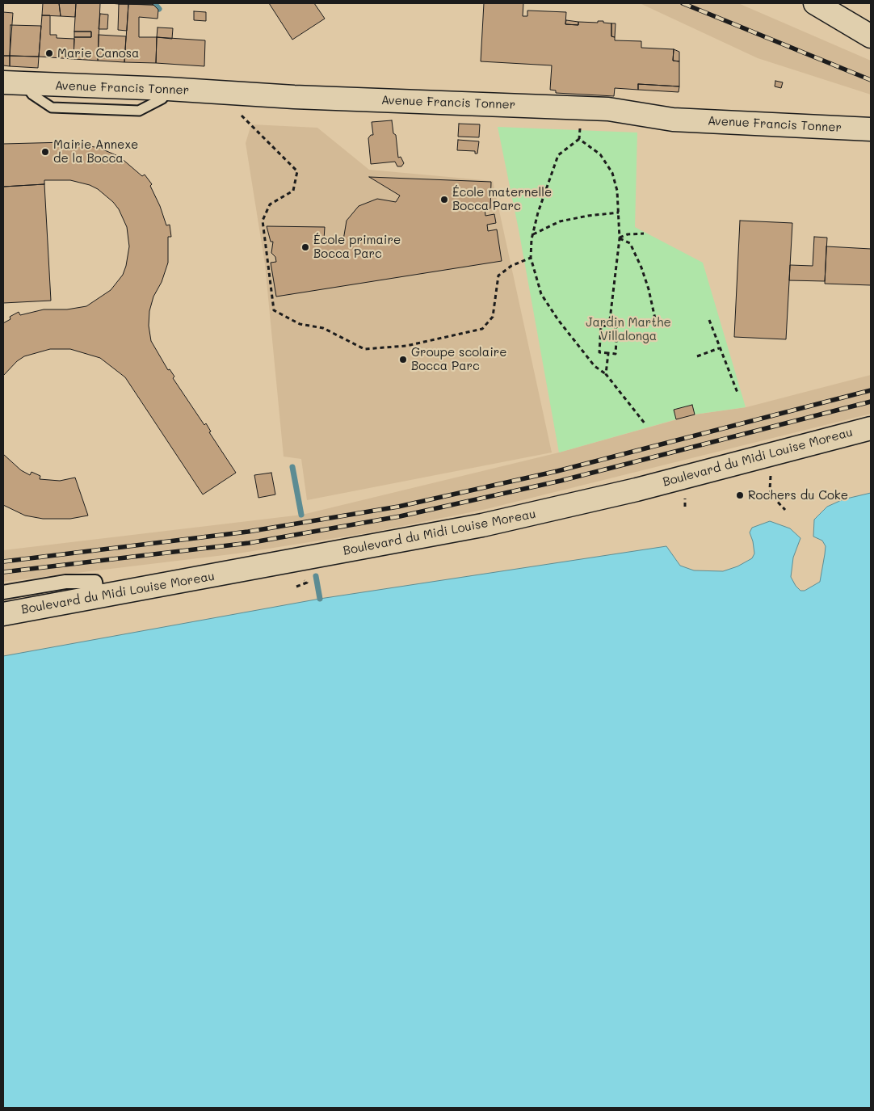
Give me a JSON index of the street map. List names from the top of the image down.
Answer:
{
  "streets": {
    "main road": ["Avenue Francis Tonner", "Boulevard du Midi Louise Moreau"]
  },
  "parks": ["Jardin Marthe Villalonga"],
  "places": [
    "Marie Canosa",
    "Mairie Annexe de la Bocca",
    "École maternelle Bocca Parc",
    "École primaire Bocca Parc",
    "Groupe scolaire Bocca Parc",
    "Rochers du Coke"
  ]
}
